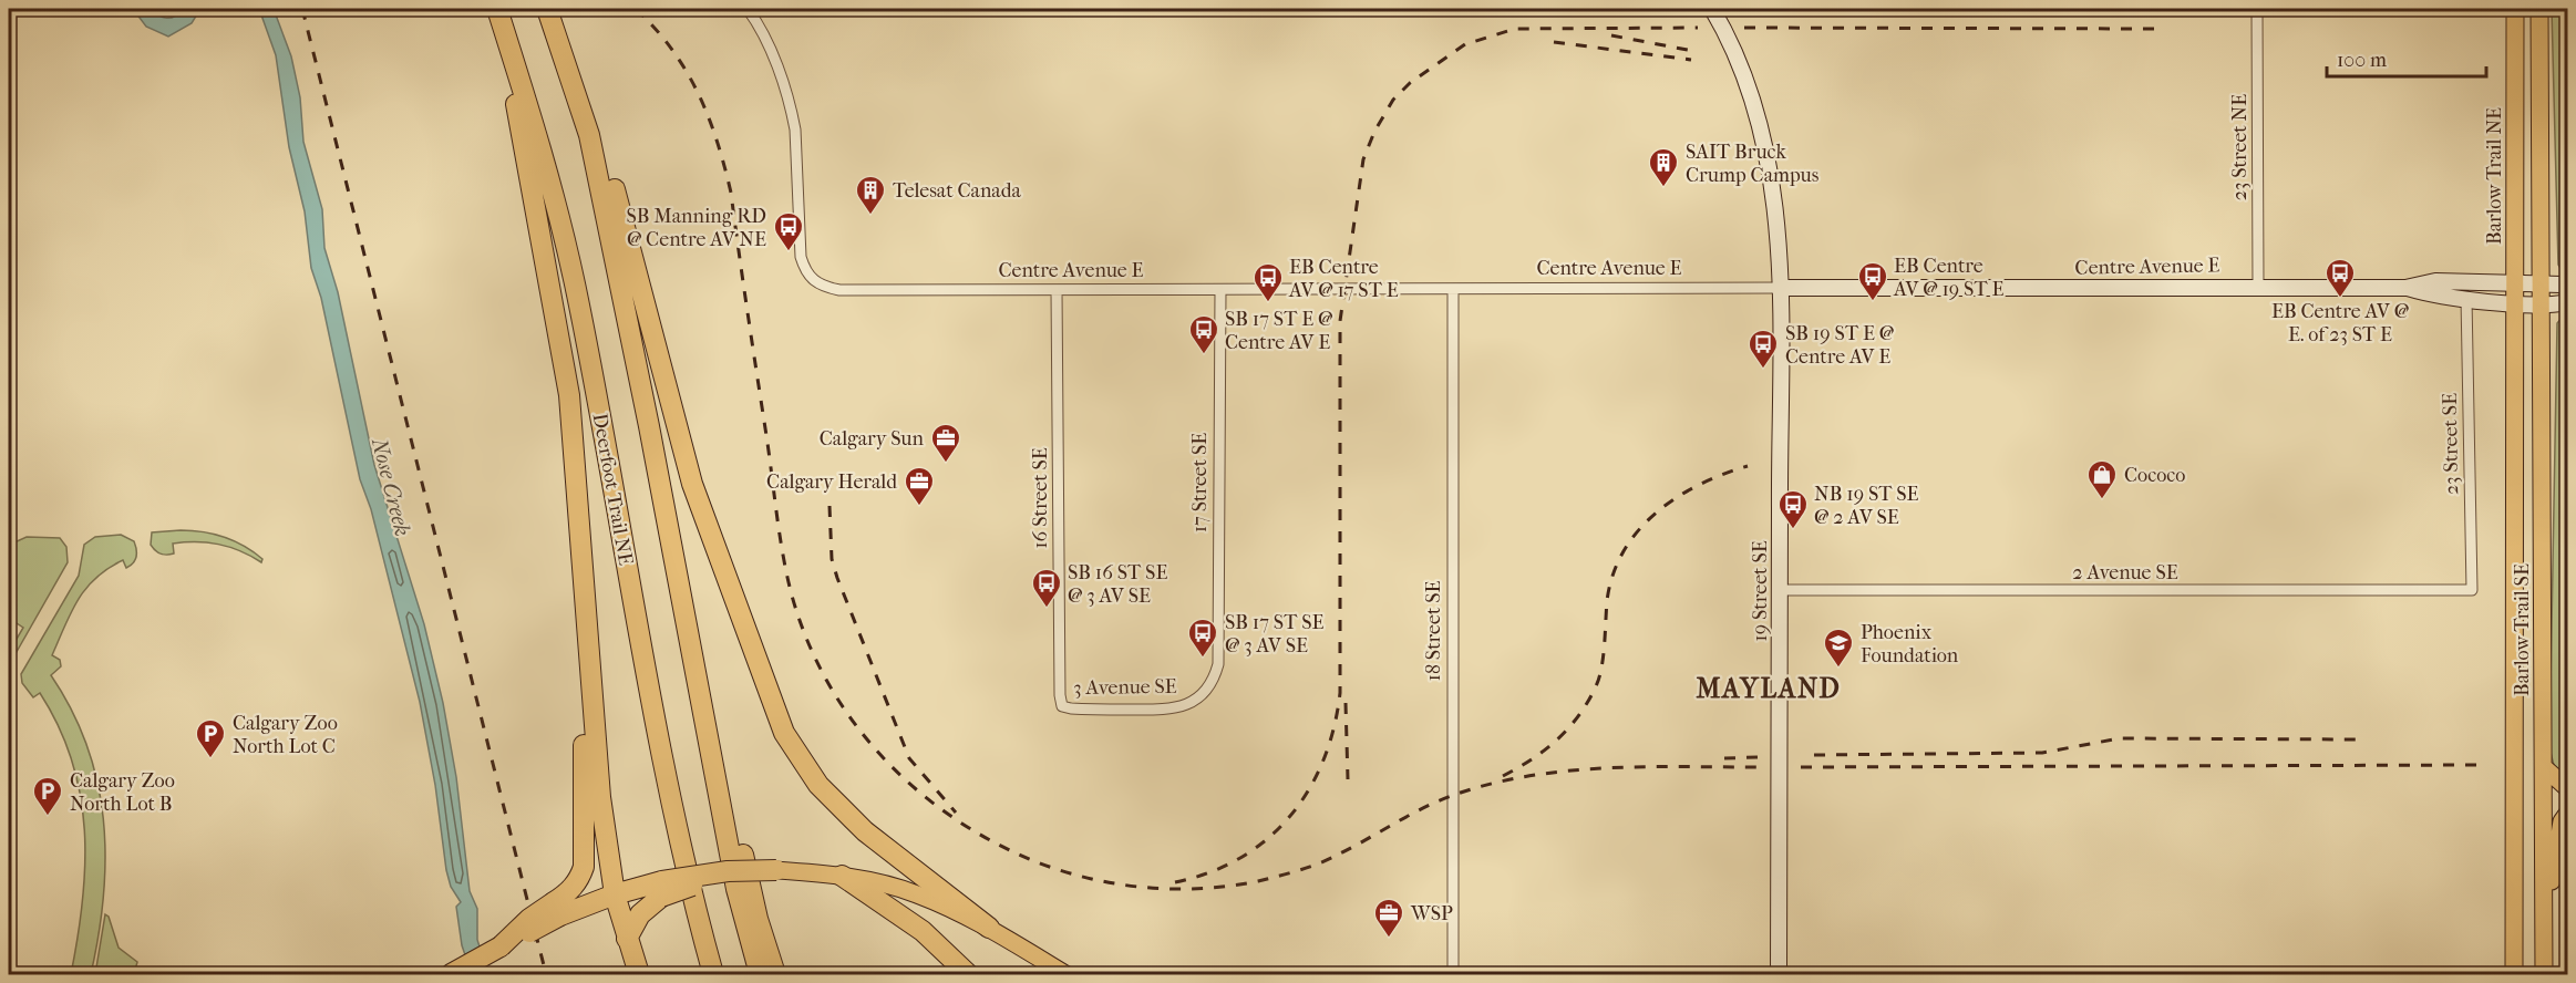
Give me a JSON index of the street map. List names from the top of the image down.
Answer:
{
  "streets": {
    "highway": ["Deerfoot Trail NE"],
    "main road": ["Barlow Trail NE", "Barlow Trail SE"],
    "street": [
      "23 Street NE",
      "Centre Avenue E",
      "23 Street SE",
      "17 Street SE",
      "16 Street SE",
      "2 Avenue SE",
      "19 Street SE",
      "18 Street SE",
      "3 Avenue SE"
    ]
  },
  "crossings": [
    ["23 Street NE", "Centre Avenue E"],
    ["Barlow Trail NE", "Centre Avenue E"],
    ["Barlow Trail NE", "Barlow Trail SE"],
    ["Centre Avenue E", "23 Street SE"],
    ["Centre Avenue E", "17 Street SE"],
    ["Centre Avenue E", "16 Street SE"],
    ["Centre Avenue E", "19 Street SE"],
    ["Centre Avenue E", "Barlow Trail SE"],
    ["Centre Avenue E", "18 Street SE"],
    ["23 Street SE", "2 Avenue SE"],
    ["17 Street SE", "3 Avenue SE"],
    ["16 Street SE", "3 Avenue SE"],
    ["2 Avenue SE", "19 Street SE"]
  ],
  "districts": ["MAYLAND"],
  "water": ["Nose Creek"],
  "places": {
    "building": ["SAIT Bruck Crump Campus", "Telesat Canada"],
    "bus stop": [
      "SB Manning RD @ Centre AV NE",
      "EB Centre AV @ E. of 23 ST E",
      "EB Centre AV @ 19 ST E",
      "EB Centre AV @ 17 ST E",
      "SB 17 ST E @ Centre AV E",
      "SB 19 ST E @ Centre AV E",
      "NB 19 ST SE @ 2 AV SE",
      "SB 16 ST SE @ 3 AV SE",
      "SB 17 ST SE @ 3 AV SE"
    ],
    "office": ["Calgary Sun", "Calgary Herald", "WSP"],
    "shop": ["Cococo"],
    "school or university": ["Phoenix Foundation"],
    "parking": ["Calgary Zoo North Lot C", "Calgary Zoo North Lot B"]
  },
  "scale_bar": "100 m"
}
